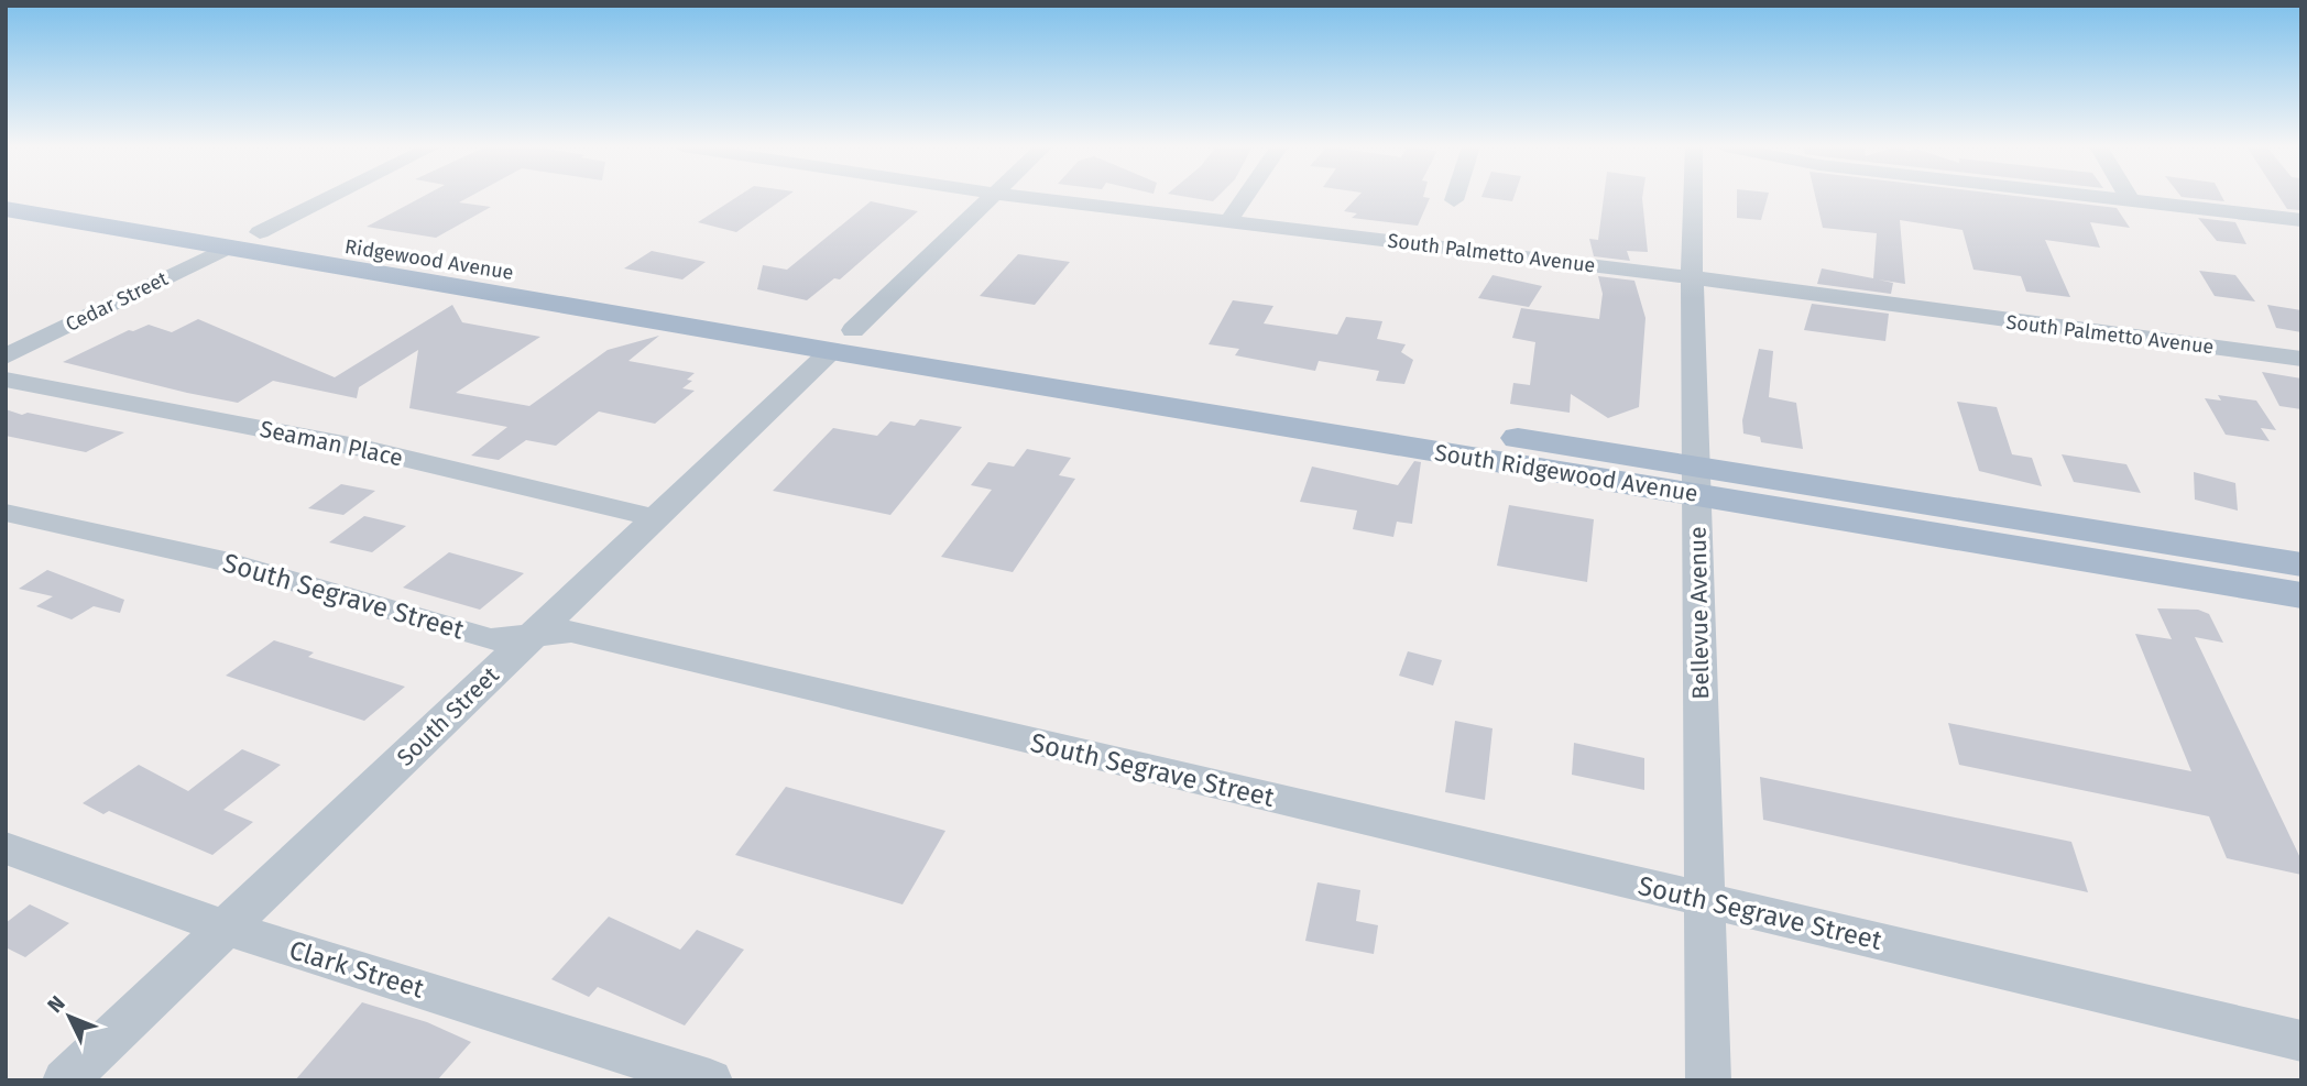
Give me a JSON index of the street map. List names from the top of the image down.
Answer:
{
  "streets": {
    "main road": ["Ridgewood Avenue", "South Ridgewood Avenue"],
    "street": [
      "South Palmetto Avenue",
      "Cedar Street",
      "Seaman Place",
      "South Segrave Street",
      "Bellevue Avenue",
      "South Street",
      "Clark Street"
    ]
  },
  "crossings": [
    ["South Palmetto Avenue", "Bellevue Avenue"],
    ["Ridgewood Avenue", "Cedar Street"],
    ["Ridgewood Avenue", "South Ridgewood Avenue"],
    ["Ridgewood Avenue", "South Street"],
    ["Seaman Place", "South Street"],
    ["South Ridgewood Avenue", "Bellevue Avenue"],
    ["South Ridgewood Avenue", "South Street"],
    ["South Segrave Street", "Bellevue Avenue"],
    ["South Segrave Street", "South Street"],
    ["South Street", "Clark Street"]
  ],
  "north": "top left"
}
